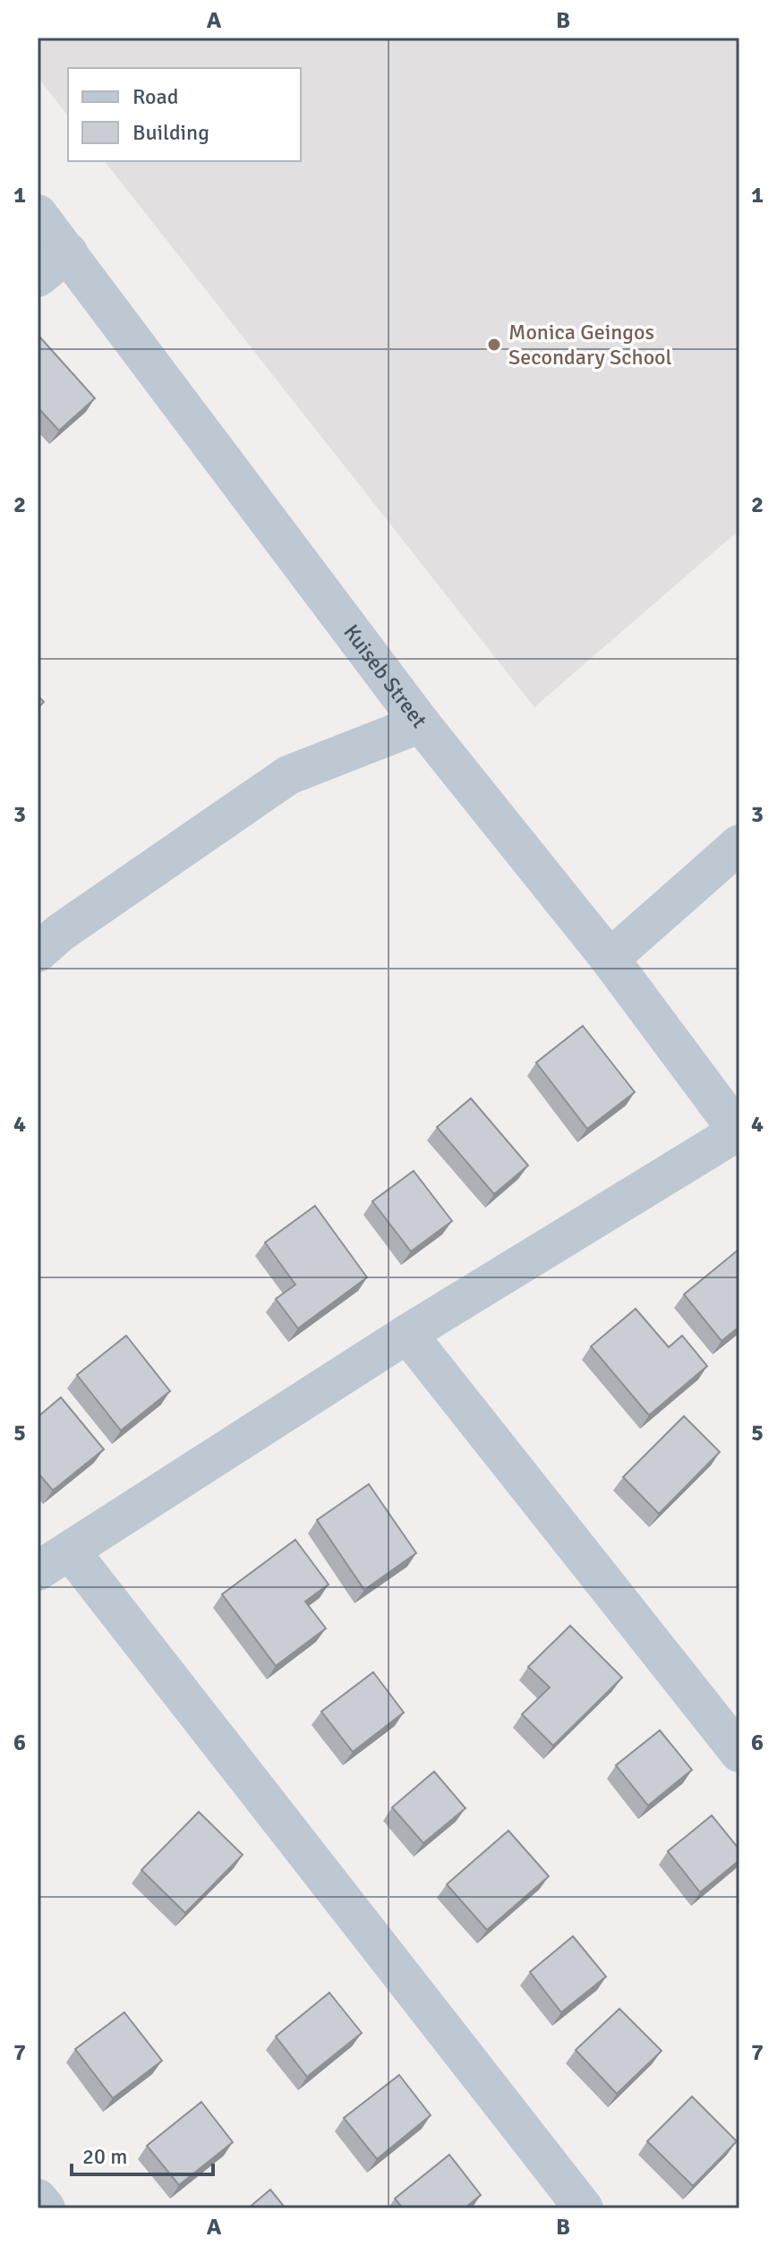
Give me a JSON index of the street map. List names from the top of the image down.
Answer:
{
  "streets": {
    "street": ["Kuiseb Street"]
  },
  "places": ["Monica Geingos Secondary School"],
  "legend": ["Road", "Building"],
  "scale_bar": "20 m",
  "grid": {
    "columns": ["A", "B"],
    "rows": [
      "1",
      "2",
      "3",
      "4",
      "5",
      "6",
      "7"
    ]
  }
}
